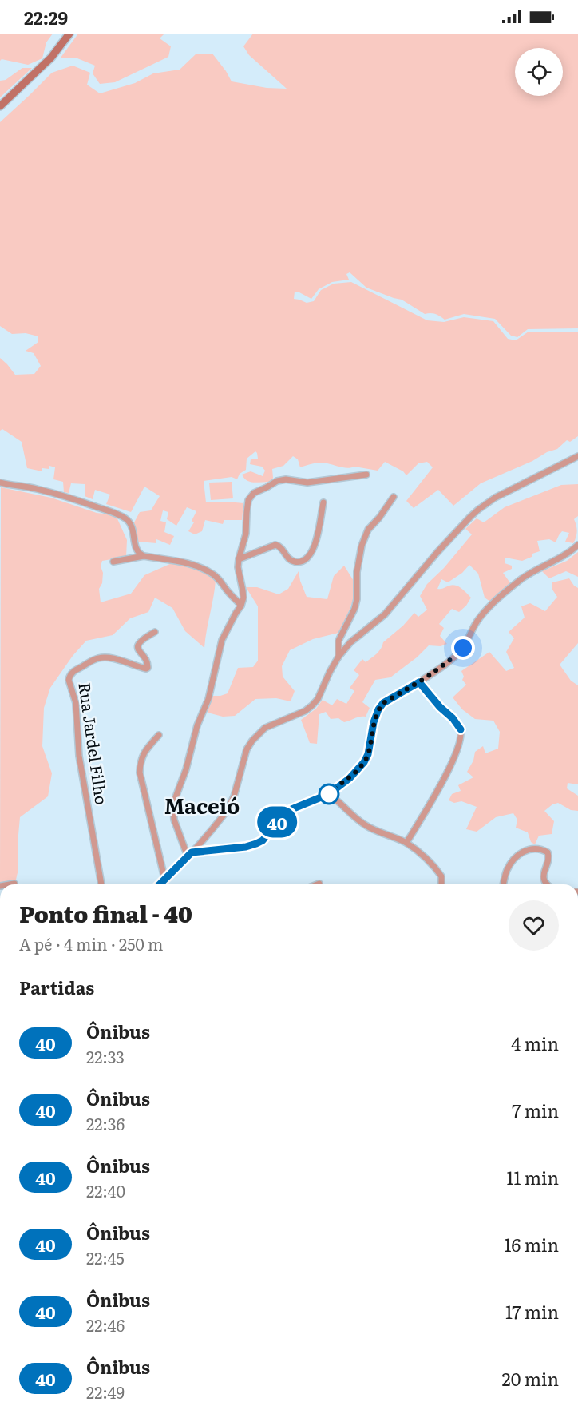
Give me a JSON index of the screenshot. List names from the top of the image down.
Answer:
{
  "streets": {
    "street": ["Rua Jardel Filho"]
  },
  "districts": ["Maceió"],
  "lines": ["bus line 40"],
  "page": {
    "status": "22:29",
    "on_map": "40",
    "heading": [
      ["Ponto final - 40", "A pé · 4 min · 250 m"],
      "Partidas"
    ],
    "list": [
      {
        "mark": "40",
        "name": "Ônibus",
        "note": "22:33",
        "value": "4 min"
      },
      {
        "mark": "40",
        "name": "Ônibus",
        "note": "22:36",
        "value": "7 min"
      },
      {
        "mark": "40",
        "name": "Ônibus",
        "note": "22:40",
        "value": "11 min"
      },
      {
        "mark": "40",
        "name": "Ônibus",
        "note": "22:45",
        "value": "16 min"
      },
      {
        "mark": "40",
        "name": "Ônibus",
        "note": "22:46",
        "value": "17 min"
      },
      {
        "mark": "40",
        "name": "Ônibus",
        "note": "22:49",
        "value": "20 min"
      }
    ]
  }
}
